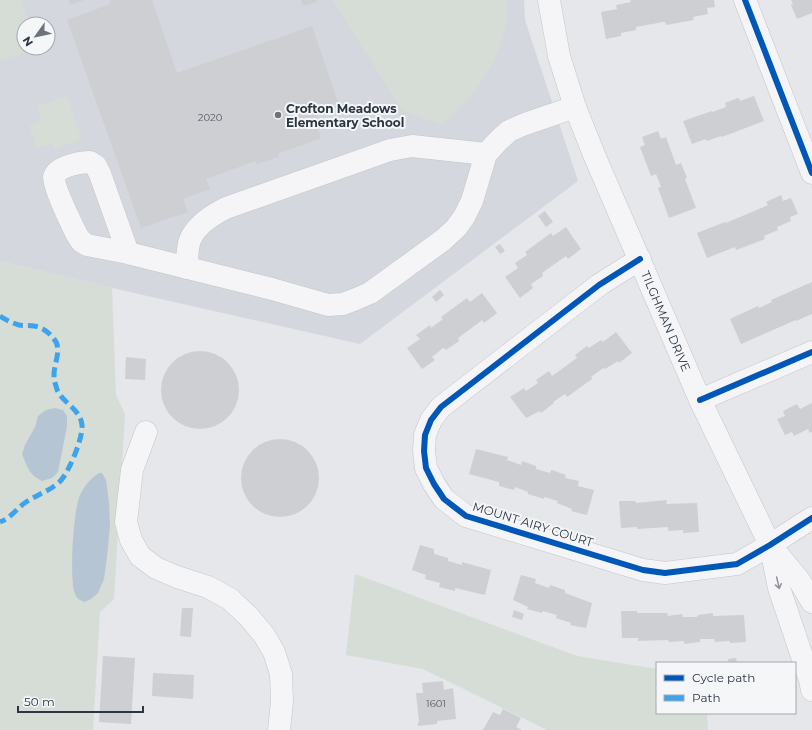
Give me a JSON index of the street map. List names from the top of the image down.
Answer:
{
  "streets": {
    "street": ["TILGHMAN DRIVE", "MOUNT AIRY COURT"]
  },
  "crossings": [
    ["TILGHMAN DRIVE", "MOUNT AIRY COURT"]
  ],
  "places": ["Crofton Meadows Elementary School"],
  "house_numbers": ["2020", "1601"],
  "legend": ["Cycle path", "Path"],
  "scale_bar": "50 m",
  "north": "bottom left"
}
